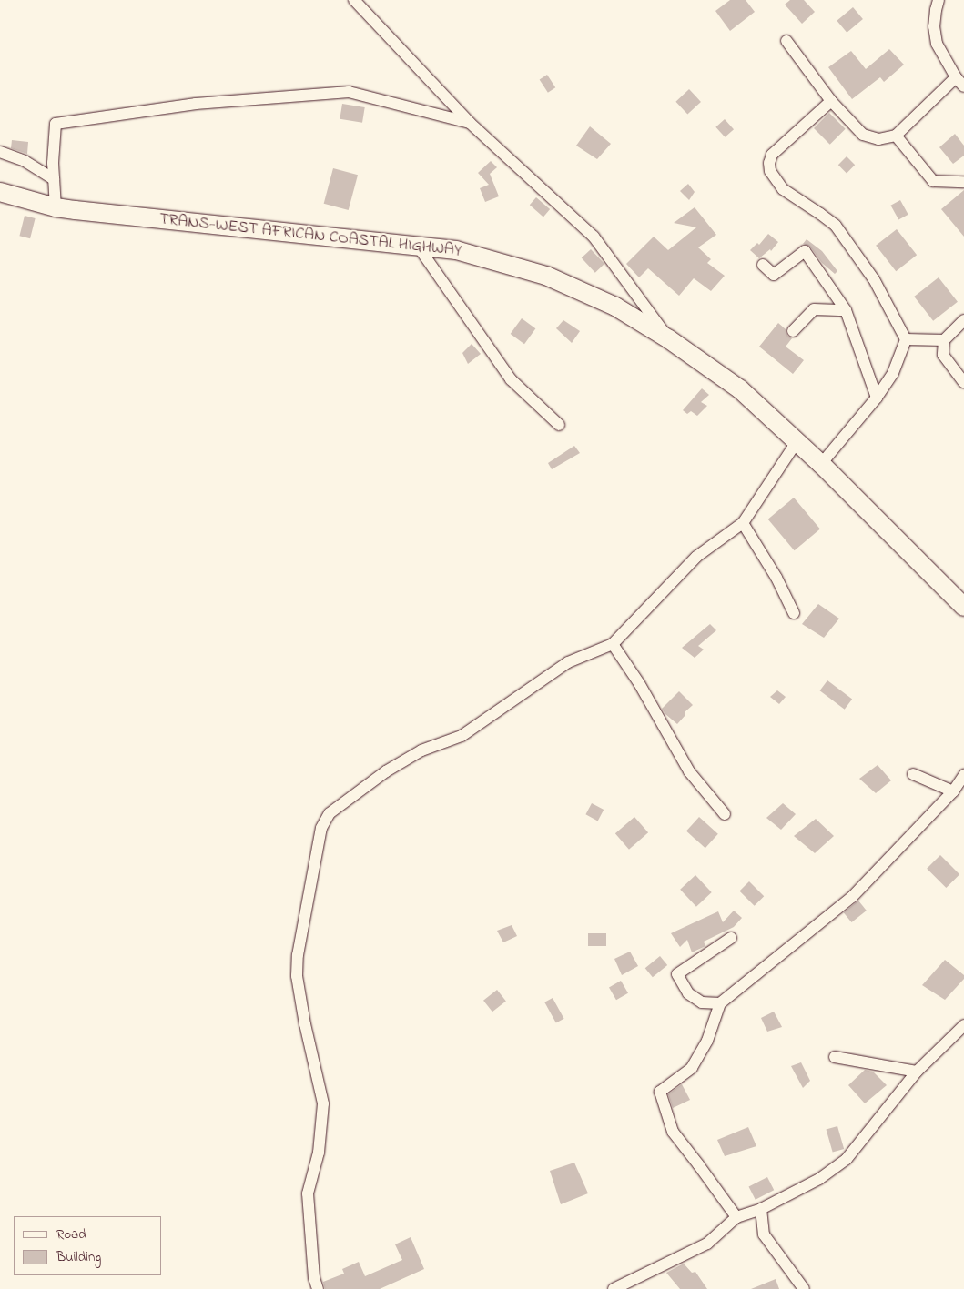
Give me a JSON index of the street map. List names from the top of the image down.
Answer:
{
  "streets": {
    "highway": ["TRANS-WEST AFRICAN COASTAL HIGHWAY"]
  },
  "legend": ["Road", "Building"]
}
